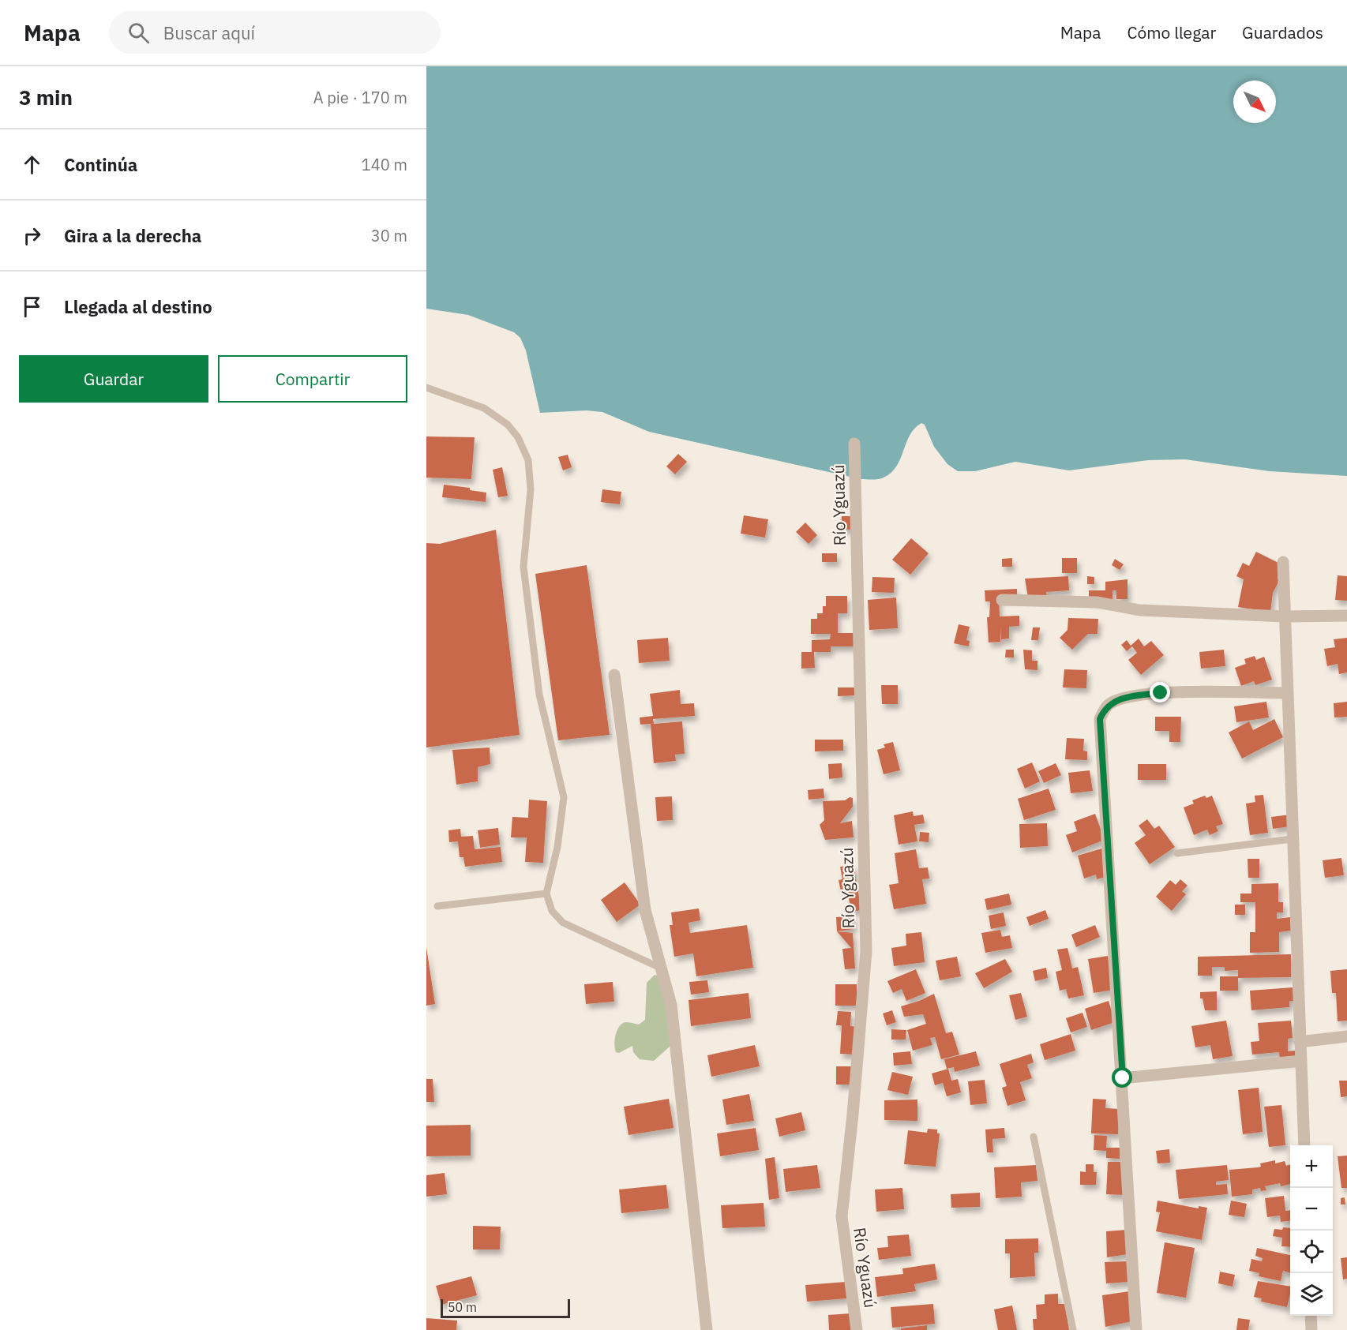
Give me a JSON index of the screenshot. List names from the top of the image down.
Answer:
{
  "streets": {
    "street": ["Río Yguazú"]
  },
  "scale_bar": "50 m",
  "north": "bottom right",
  "page": {
    "header": "Mapa",
    "search": "Buscar aquí",
    "nav": ["Mapa", "Cómo llegar", "Guardados"],
    "heading": ["3 min", "A pie · 170 m"],
    "list": [
      ["Continúa", "140 m"],
      ["Gira a la derecha", "30 m"],
      "Llegada al destino"
    ],
    "buttons": ["Guardar", "Compartir"],
    "map_buttons": ["+", "−"],
    "scale": "50 m"
  }
}
